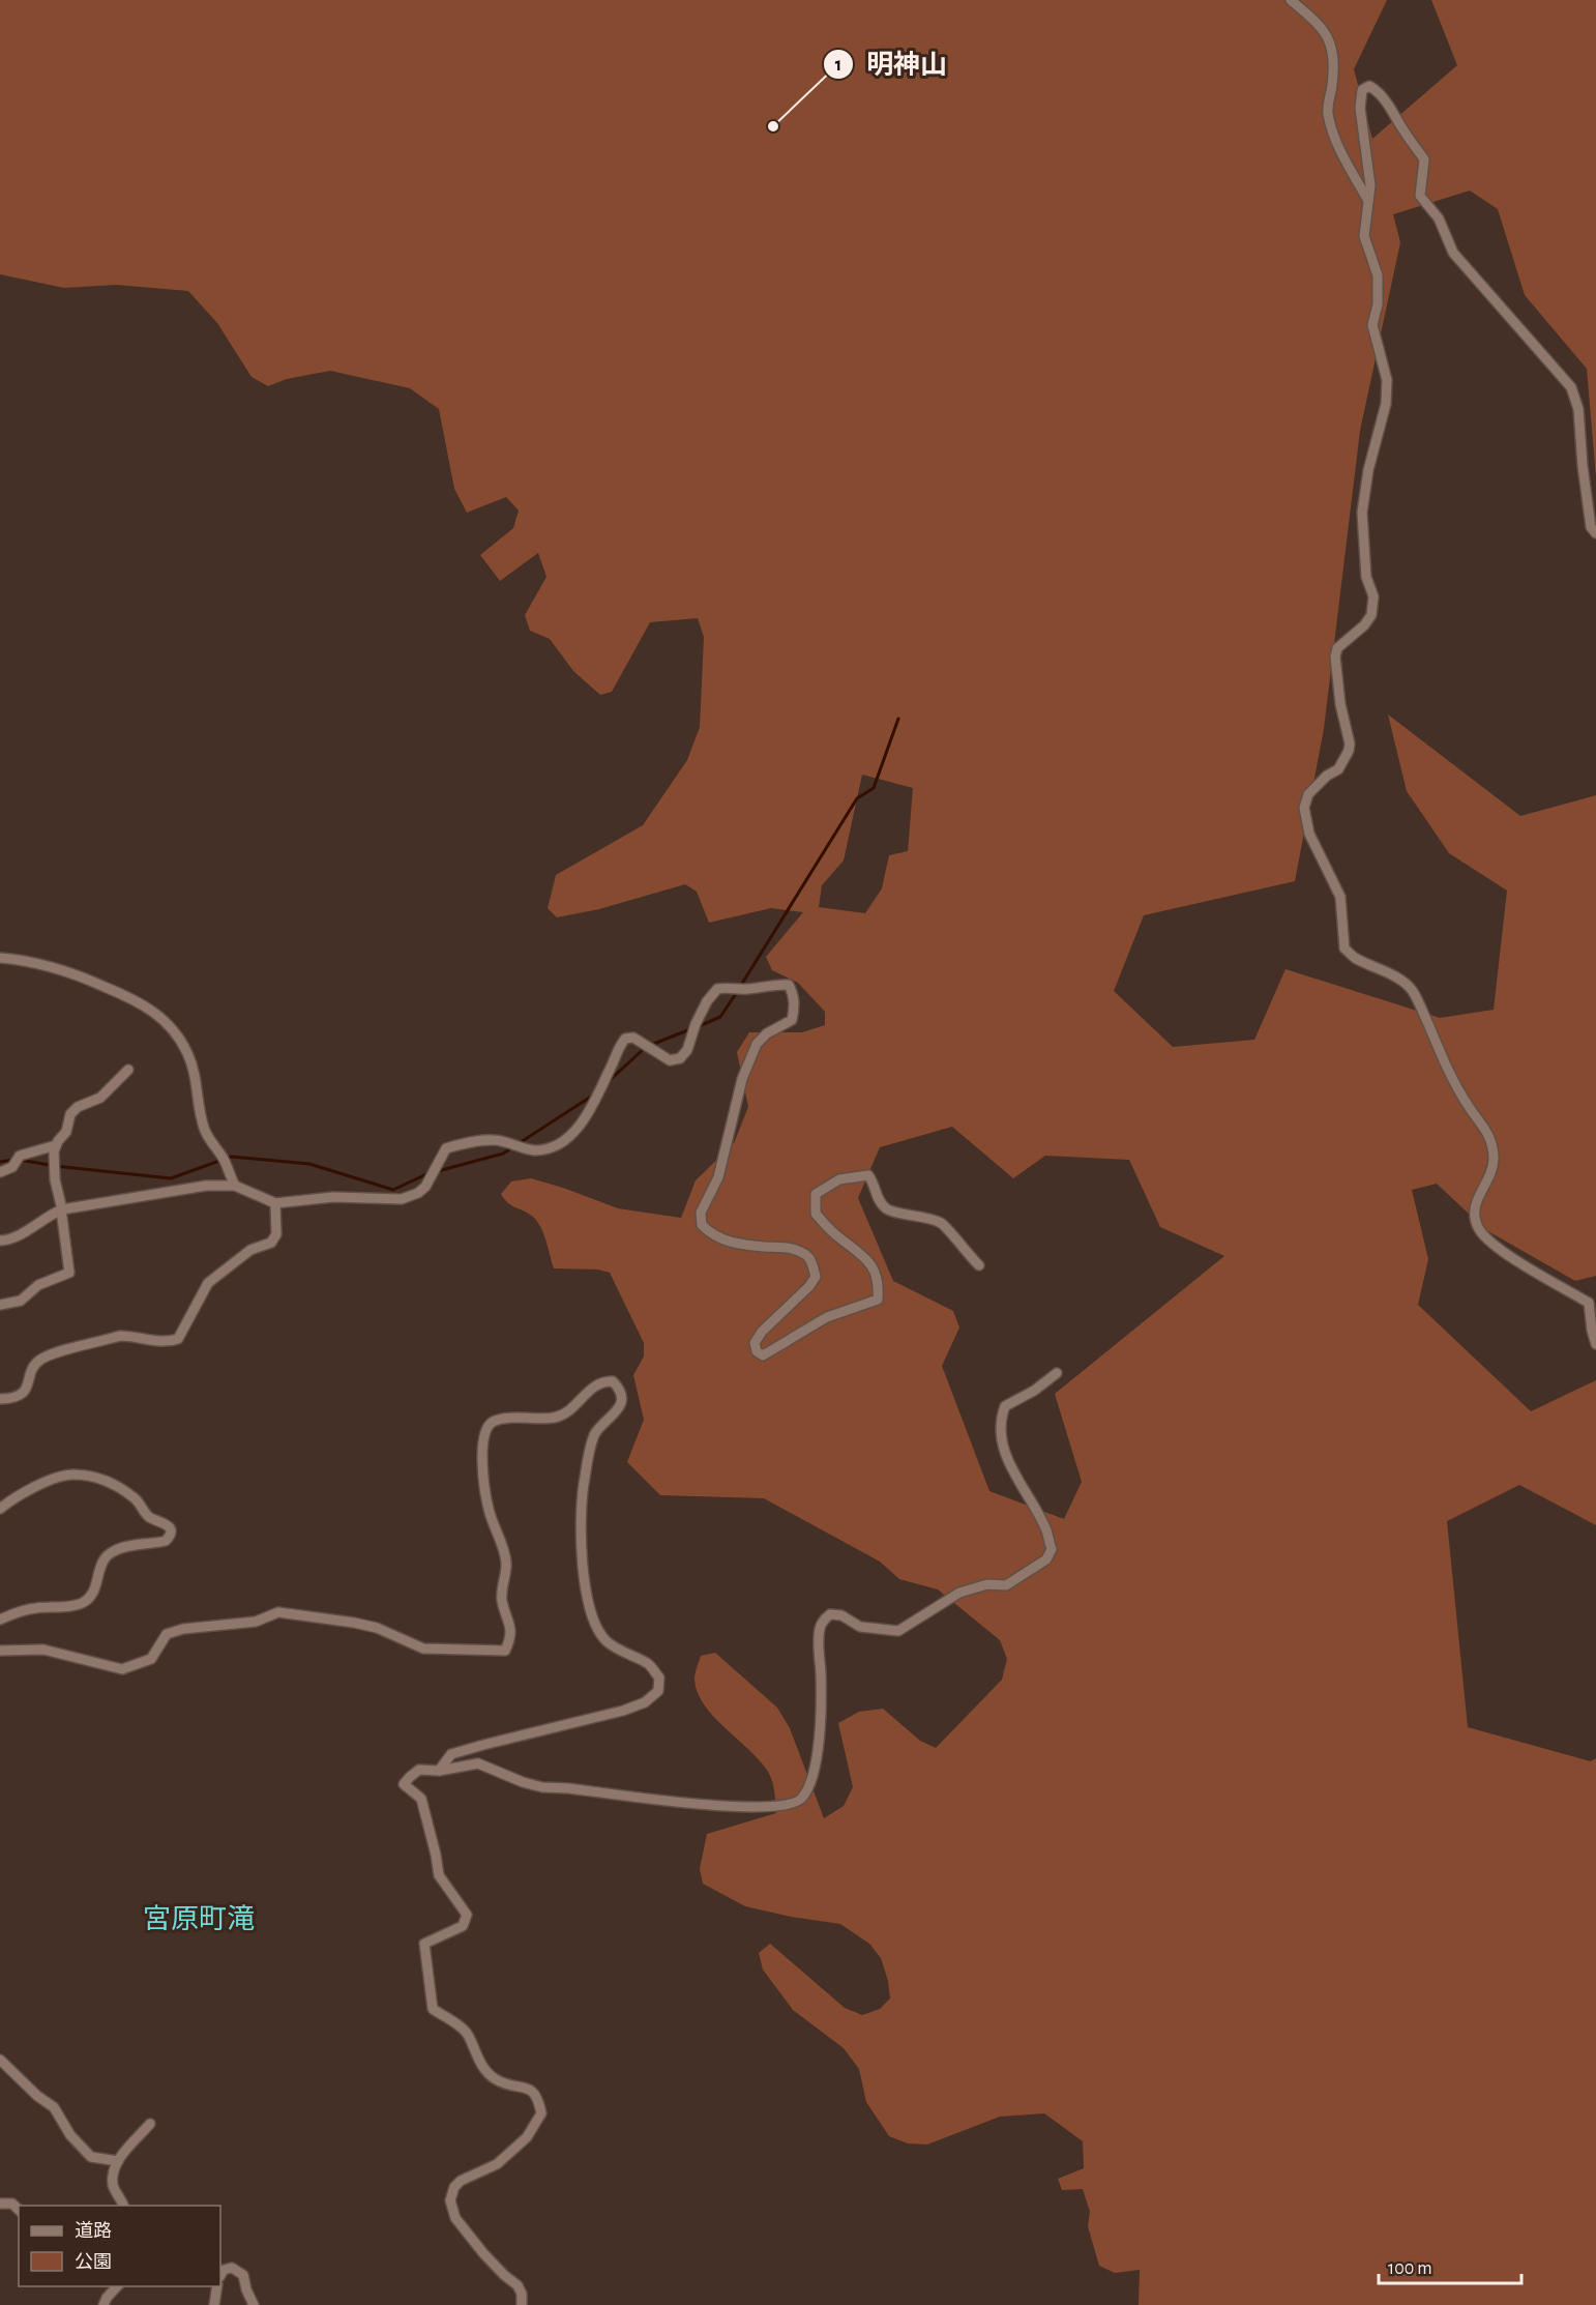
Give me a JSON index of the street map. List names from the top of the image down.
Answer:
{
  "districts": ["宮原町滝"],
  "places": ["明神山"],
  "legend": ["道路", "公園"],
  "scale_bar": "100 m"
}
